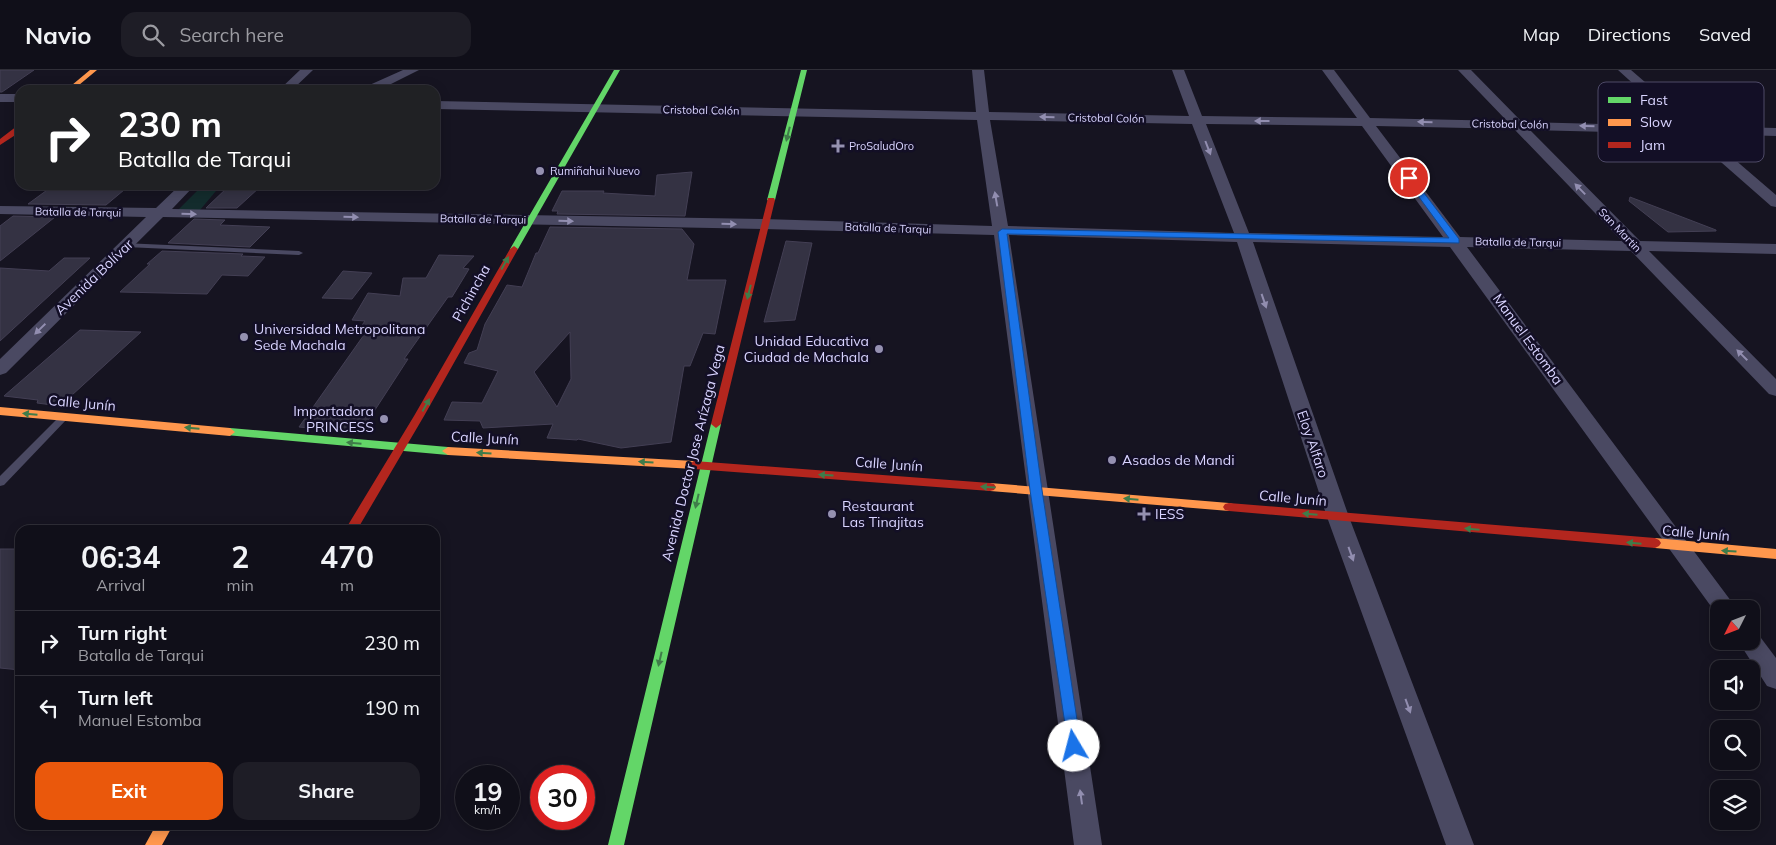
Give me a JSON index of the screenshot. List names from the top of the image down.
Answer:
{
  "streets": {
    "main road": ["Pichincha", "Calle Junín", "Avenida Doctor Jose Arízaga Vega"],
    "street": [
      "Cristobal Colón",
      "Batalla de Tarqui",
      "San Martin",
      "Avenida Bolívar",
      "Manuel Estomba",
      "Eloy Alfaro"
    ]
  },
  "crossings": [
    ["Cristobal Colón", "San Martin"],
    ["Cristobal Colón", "Pichincha"],
    ["Cristobal Colón", "Manuel Estomba"],
    ["Cristobal Colón", "Eloy Alfaro"],
    ["Cristobal Colón", "Avenida Doctor Jose Arízaga Vega"],
    ["Batalla de Tarqui", "San Martin"],
    ["Batalla de Tarqui", "Avenida Bolívar"],
    ["Batalla de Tarqui", "Pichincha"],
    ["Batalla de Tarqui", "Manuel Estomba"],
    ["Batalla de Tarqui", "Eloy Alfaro"],
    ["Batalla de Tarqui", "Avenida Doctor Jose Arízaga Vega"],
    ["Pichincha", "Calle Junín"],
    ["Manuel Estomba", "Calle Junín"],
    ["Calle Junín", "Eloy Alfaro"],
    ["Calle Junín", "Avenida Doctor Jose Arízaga Vega"]
  ],
  "one_way": [
    "Cristobal Colón",
    "San Martin",
    "Avenida Bolívar",
    "Pichincha",
    "Calle Junín",
    "Eloy Alfaro",
    "Avenida Doctor Jose Arízaga Vega"
  ],
  "places": {
    "health": ["ProSaludOro", "IESS"],
    "other": [
      "Rumiñahui Nuevo",
      "Universidad Metropolitana Sede Machala",
      "Unidad Educativa Ciudad de Machala",
      "Importadora PRINCESS",
      "Asados de Mandi",
      "Restaurant Las Tinajitas"
    ]
  },
  "legend": ["Fast", "Slow", "Jam"],
  "north": "bottom left",
  "page": {
    "header": "Navio",
    "search": "Search here",
    "nav": ["Map", "Directions", "Saved"],
    "turn": ["230 m", "Batalla de Tarqui"],
    "eta": [
      "06:34",
      "Arrival",
      "2",
      "min",
      "470",
      "m"
    ],
    "list": [
      {
        "name": "Turn right",
        "note": "Batalla de Tarqui",
        "value": "230 m"
      },
      {
        "name": "Turn left",
        "note": "Manuel Estomba",
        "value": "190 m"
      }
    ],
    "buttons": ["Exit", "Share"],
    "speed": "19 km/h",
    "limit": "30"
  }
}
